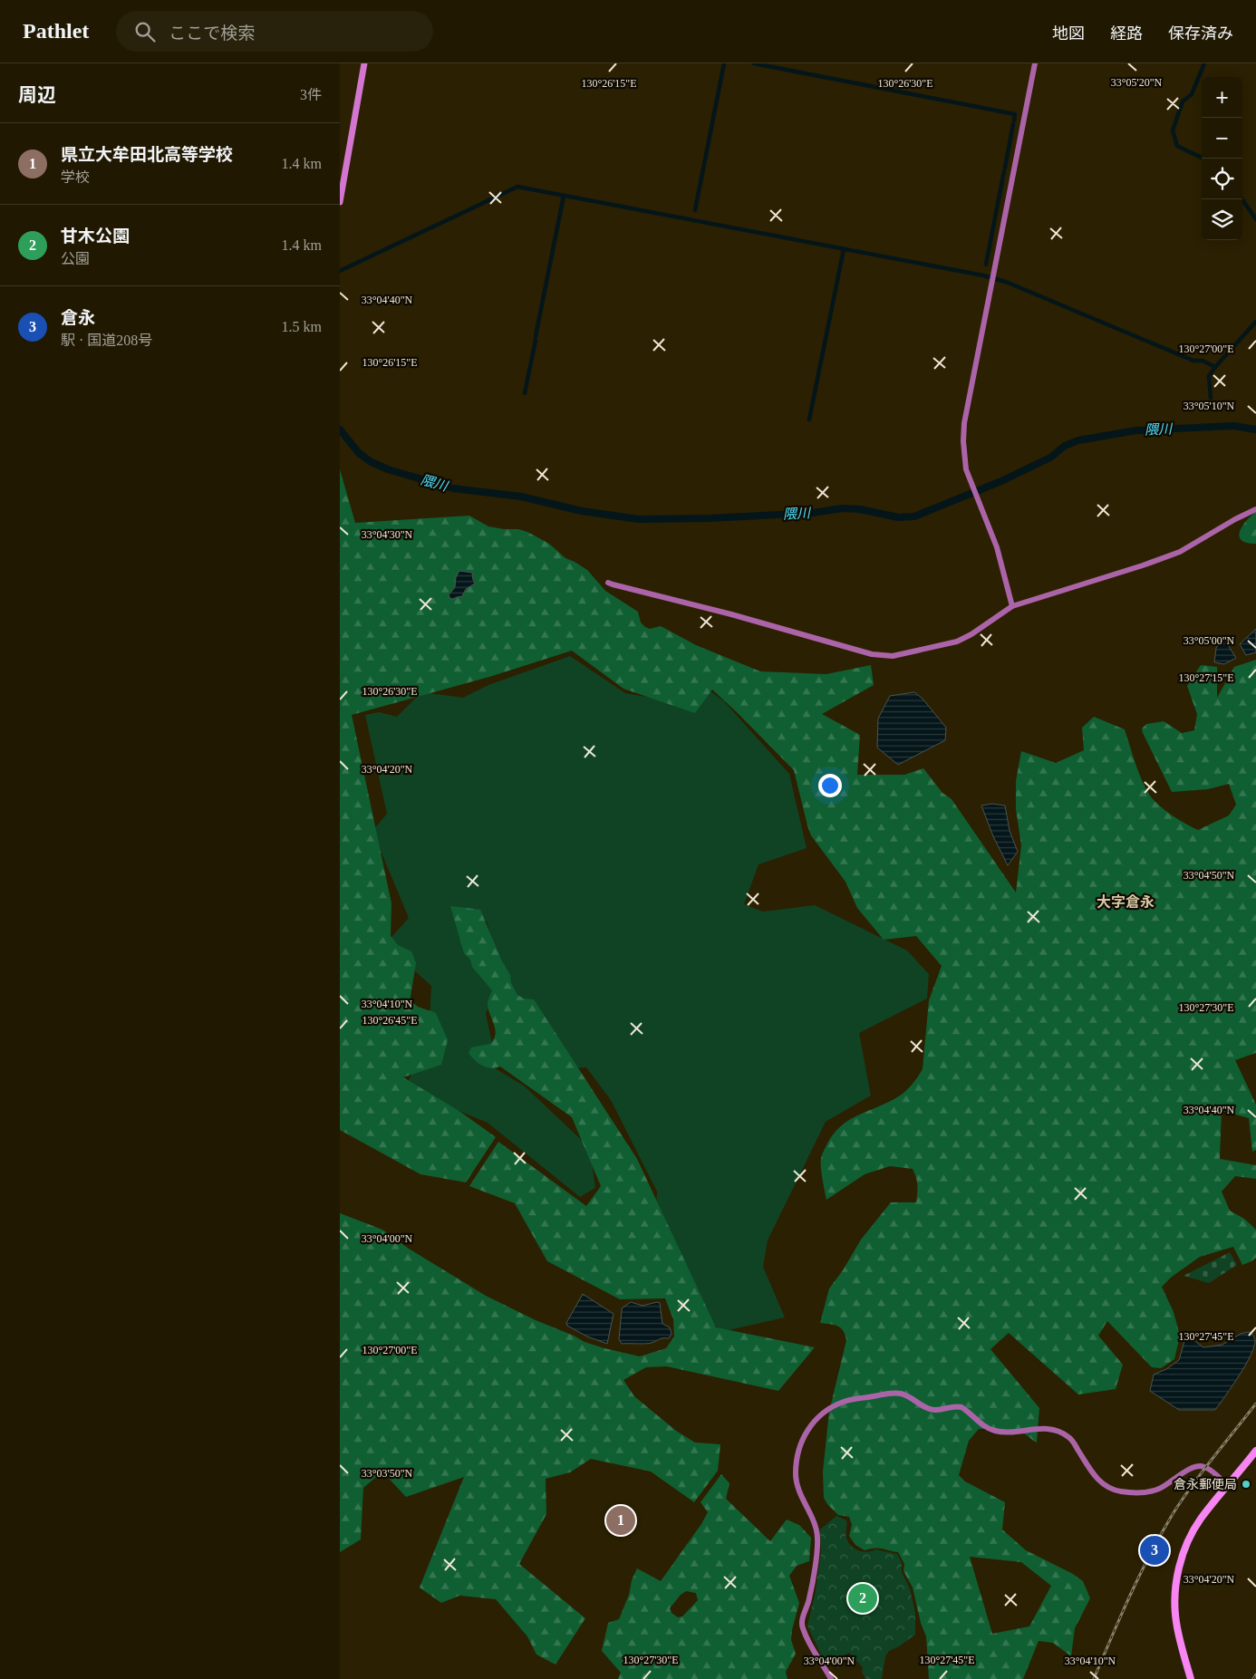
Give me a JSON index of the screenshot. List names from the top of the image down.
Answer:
{
  "districts": ["大字倉永"],
  "water": ["隈川"],
  "places": ["倉永郵便局"],
  "page": {
    "header": "Pathlet",
    "search": "ここで検索",
    "nav": ["地図", "経路", "保存済み"],
    "heading": ["周辺", "3件"],
    "map_buttons": ["+", "−"],
    "list": [
      {
        "mark": "1",
        "name": "県立大牟田北高等学校",
        "note": "学校",
        "value": "1.4 km"
      },
      {
        "mark": "2",
        "name": "甘木公園",
        "note": "公園",
        "value": "1.4 km"
      },
      {
        "mark": "3",
        "name": "倉永",
        "note": "駅 · 国道208号",
        "value": "1.5 km"
      }
    ],
    "pins": ["1", "3", "2"]
  },
  "coordinates": [
    "33°05'20\"N",
    "130°26'15\"E",
    "130°26'30\"E",
    "33°04'40\"N",
    "130°27'00\"E",
    "33°05'10\"N",
    "33°04'30\"N",
    "33°05'00\"N",
    "130°27'15\"E",
    "33°04'20\"N",
    "33°04'50\"N",
    "33°04'10\"N",
    "130°27'30\"E",
    "130°26'45\"E",
    "33°04'00\"N",
    "130°27'45\"E",
    "33°03'50\"N"
  ]
}
